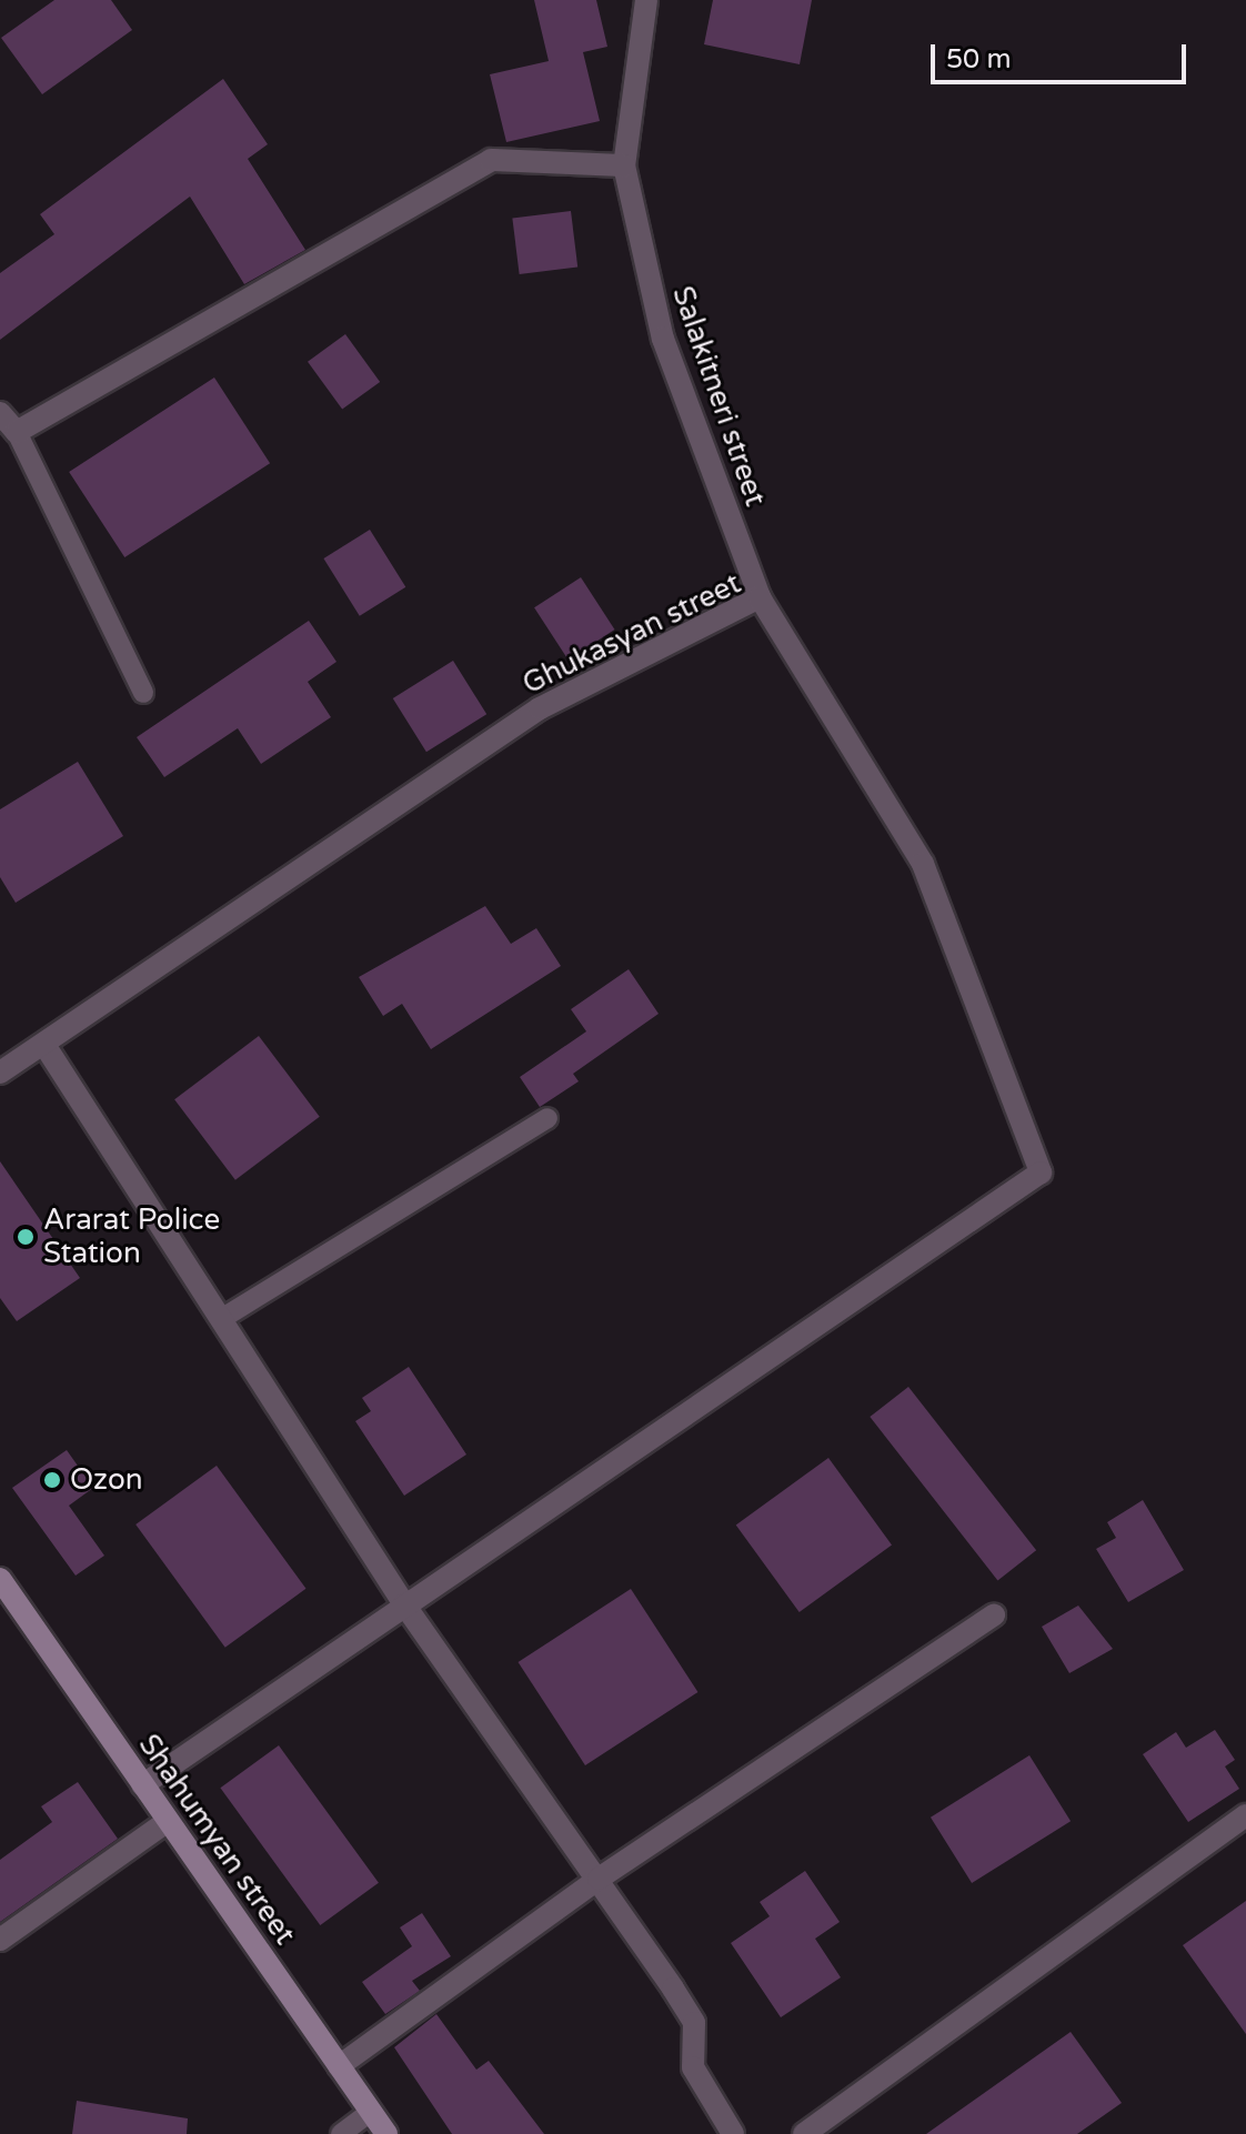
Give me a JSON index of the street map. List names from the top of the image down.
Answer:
{
  "streets": {
    "street": ["Salakitneri street", "Ghukasyan street", "Shahumyan street"]
  },
  "crossings": [
    ["Salakitneri street", "Ghukasyan street"]
  ],
  "places": ["Ararat Police Station", "Ozon"],
  "scale_bar": "50 m"
}
